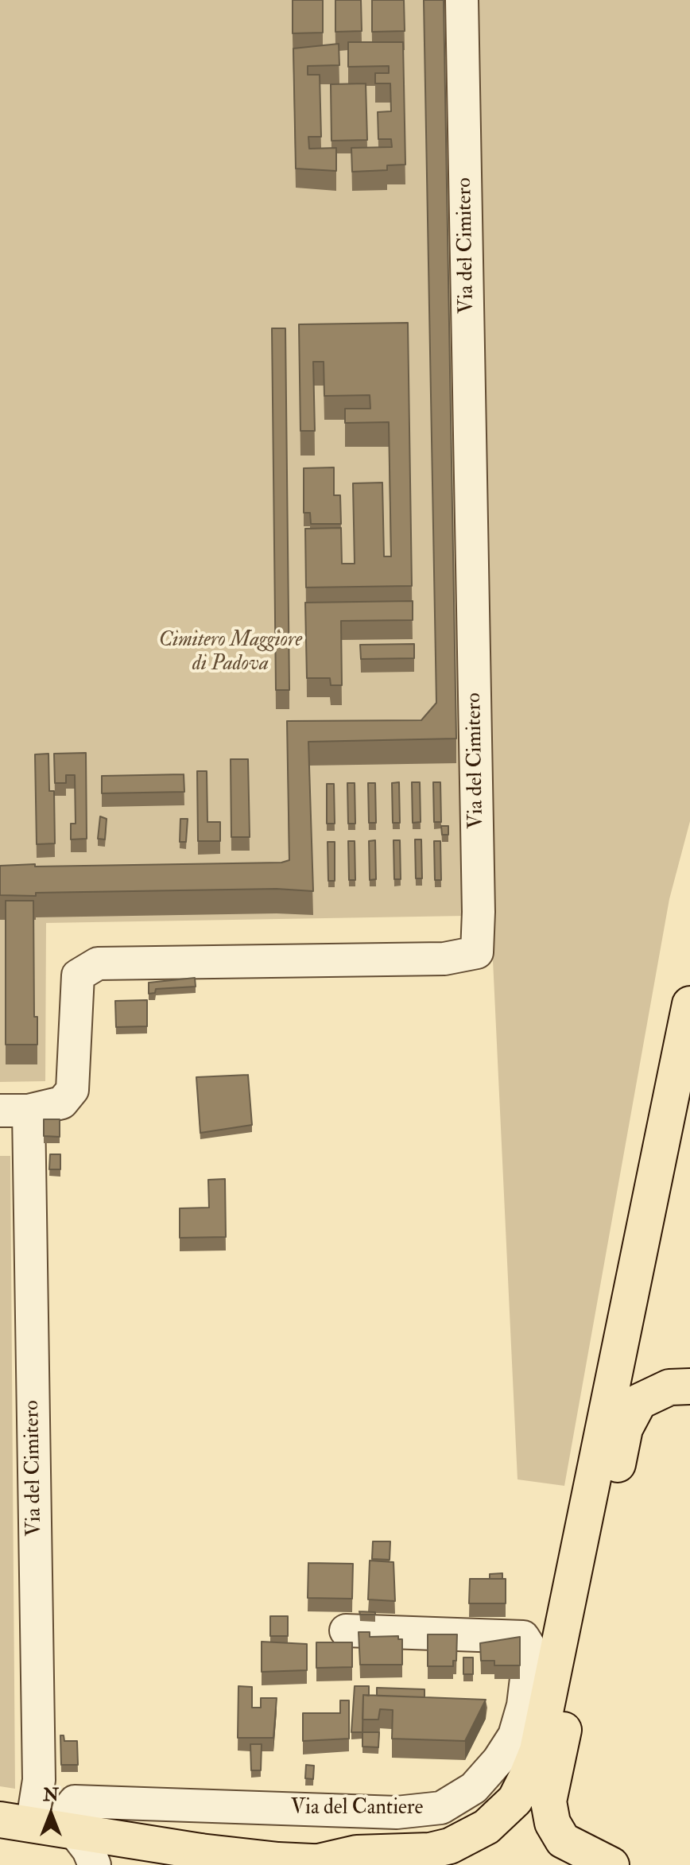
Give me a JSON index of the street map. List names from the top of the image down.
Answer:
{
  "streets": {
    "street": ["Via del Cimitero", "Via del Cantiere"]
  },
  "crossings": [
    ["Via del Cimitero", "Via del Cantiere"]
  ],
  "parks": ["Cimitero Maggiore di Padova"],
  "north": "top"
}
